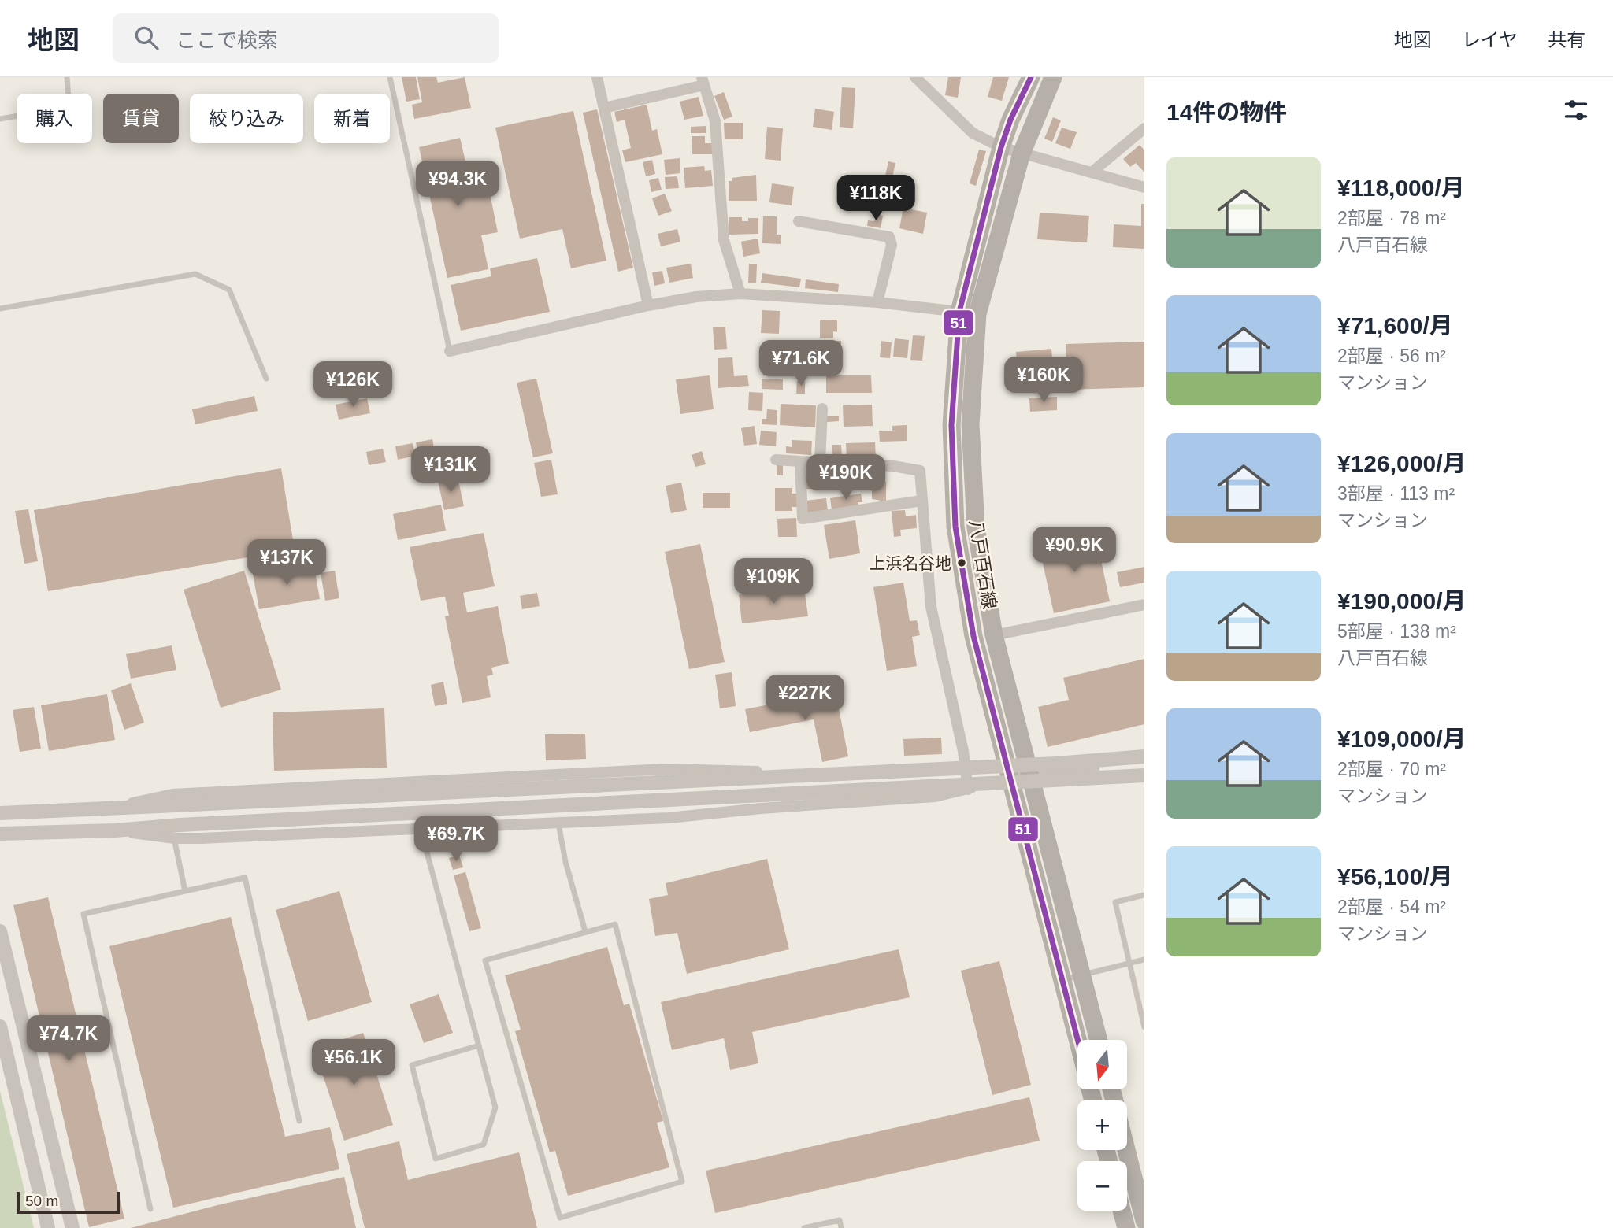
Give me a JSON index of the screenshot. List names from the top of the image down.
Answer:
{
  "streets": {
    "main road": ["八戸百石線"]
  },
  "places": ["上浜名谷地"],
  "lines": ["transit line 51"],
  "scale_bar": "50 m",
  "north": "bottom",
  "page": {
    "header": "地図",
    "search": "ここで検索",
    "nav": ["地図", "レイヤ", "共有"],
    "heading": "14件の物件",
    "chip": [
      "購入",
      "賃貸",
      "絞り込み",
      "新着"
    ],
    "list": [
      {
        "name": "¥118,000/月",
        "note": "2部屋 · 78 m² · 八戸百石線"
      },
      {
        "name": "¥71,600/月",
        "note": "2部屋 · 56 m² · マンション"
      },
      {
        "name": "¥126,000/月",
        "note": "3部屋 · 113 m² · マンション"
      },
      {
        "name": "¥190,000/月",
        "note": "5部屋 · 138 m² · 八戸百石線"
      },
      {
        "name": "¥109,000/月",
        "note": "2部屋 · 70 m² · マンション"
      },
      {
        "name": "¥56,100/月",
        "note": "2部屋 · 54 m² · マンション"
      }
    ],
    "price": [
      "¥94.3K",
      "¥118K",
      "¥71.6K",
      "¥160K",
      "¥126K",
      "¥131K",
      "¥190K",
      "¥90.9K",
      "¥137K",
      "¥109K",
      "¥227K",
      "¥69.7K",
      "¥74.7K",
      "¥56.1K"
    ],
    "map_buttons": ["+", "−"],
    "scale": "50 m"
  }
}
